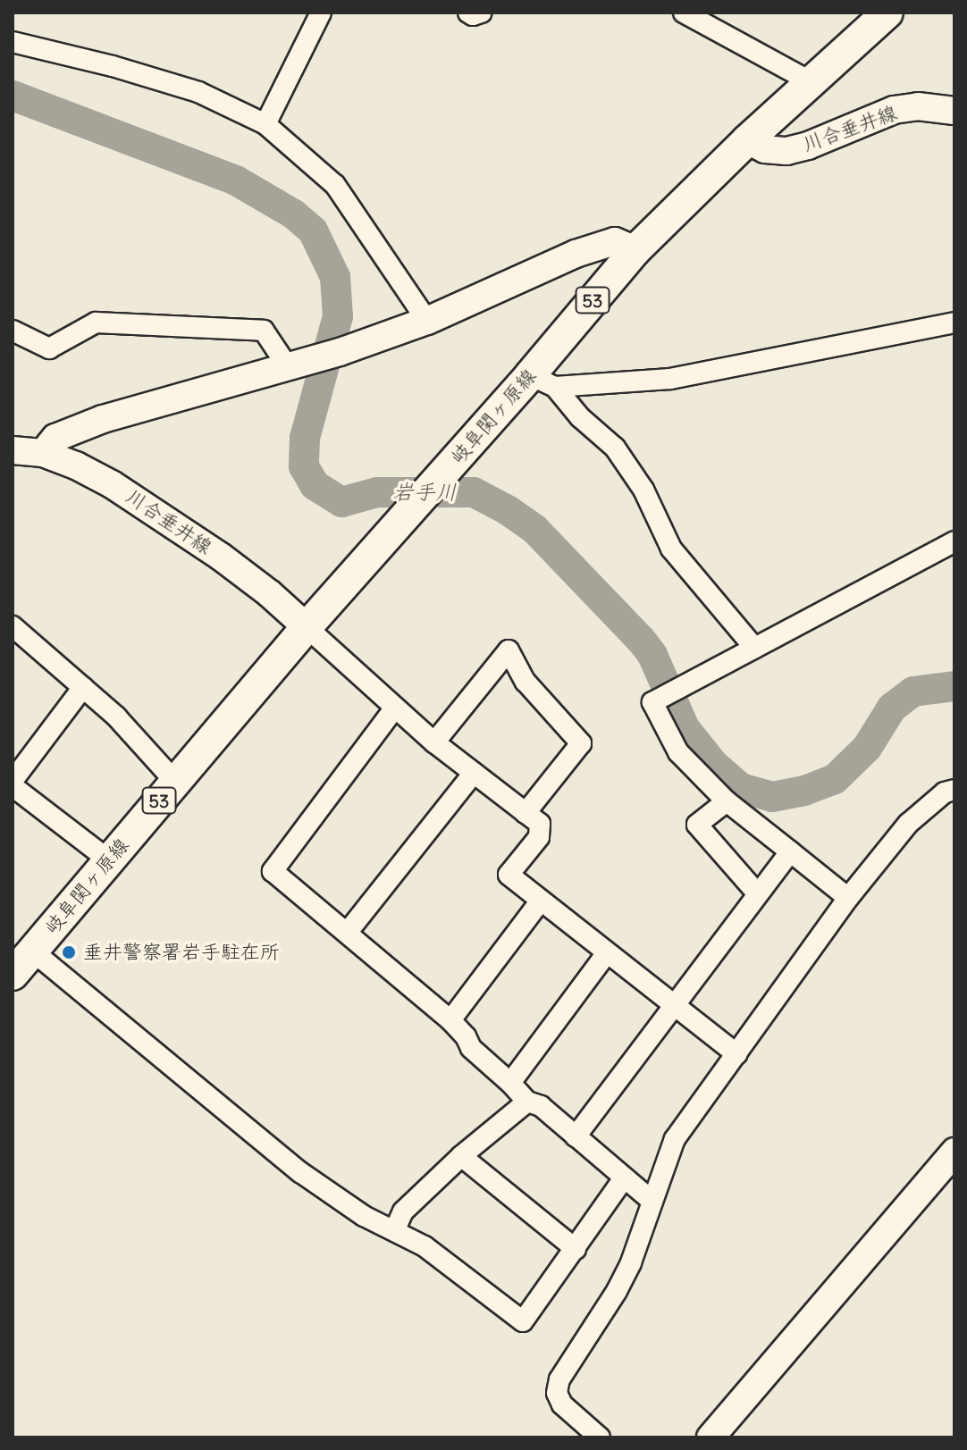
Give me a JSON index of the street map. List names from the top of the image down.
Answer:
{
  "streets": {
    "main road": ["53", "岐阜関ヶ原線"],
    "street": ["川合垂井線"]
  },
  "crossings": [
    ["川合垂井線", "岐阜関ヶ原線"]
  ],
  "water": ["岩手川"],
  "places": ["垂井警察署岩手駐在所"]
}
